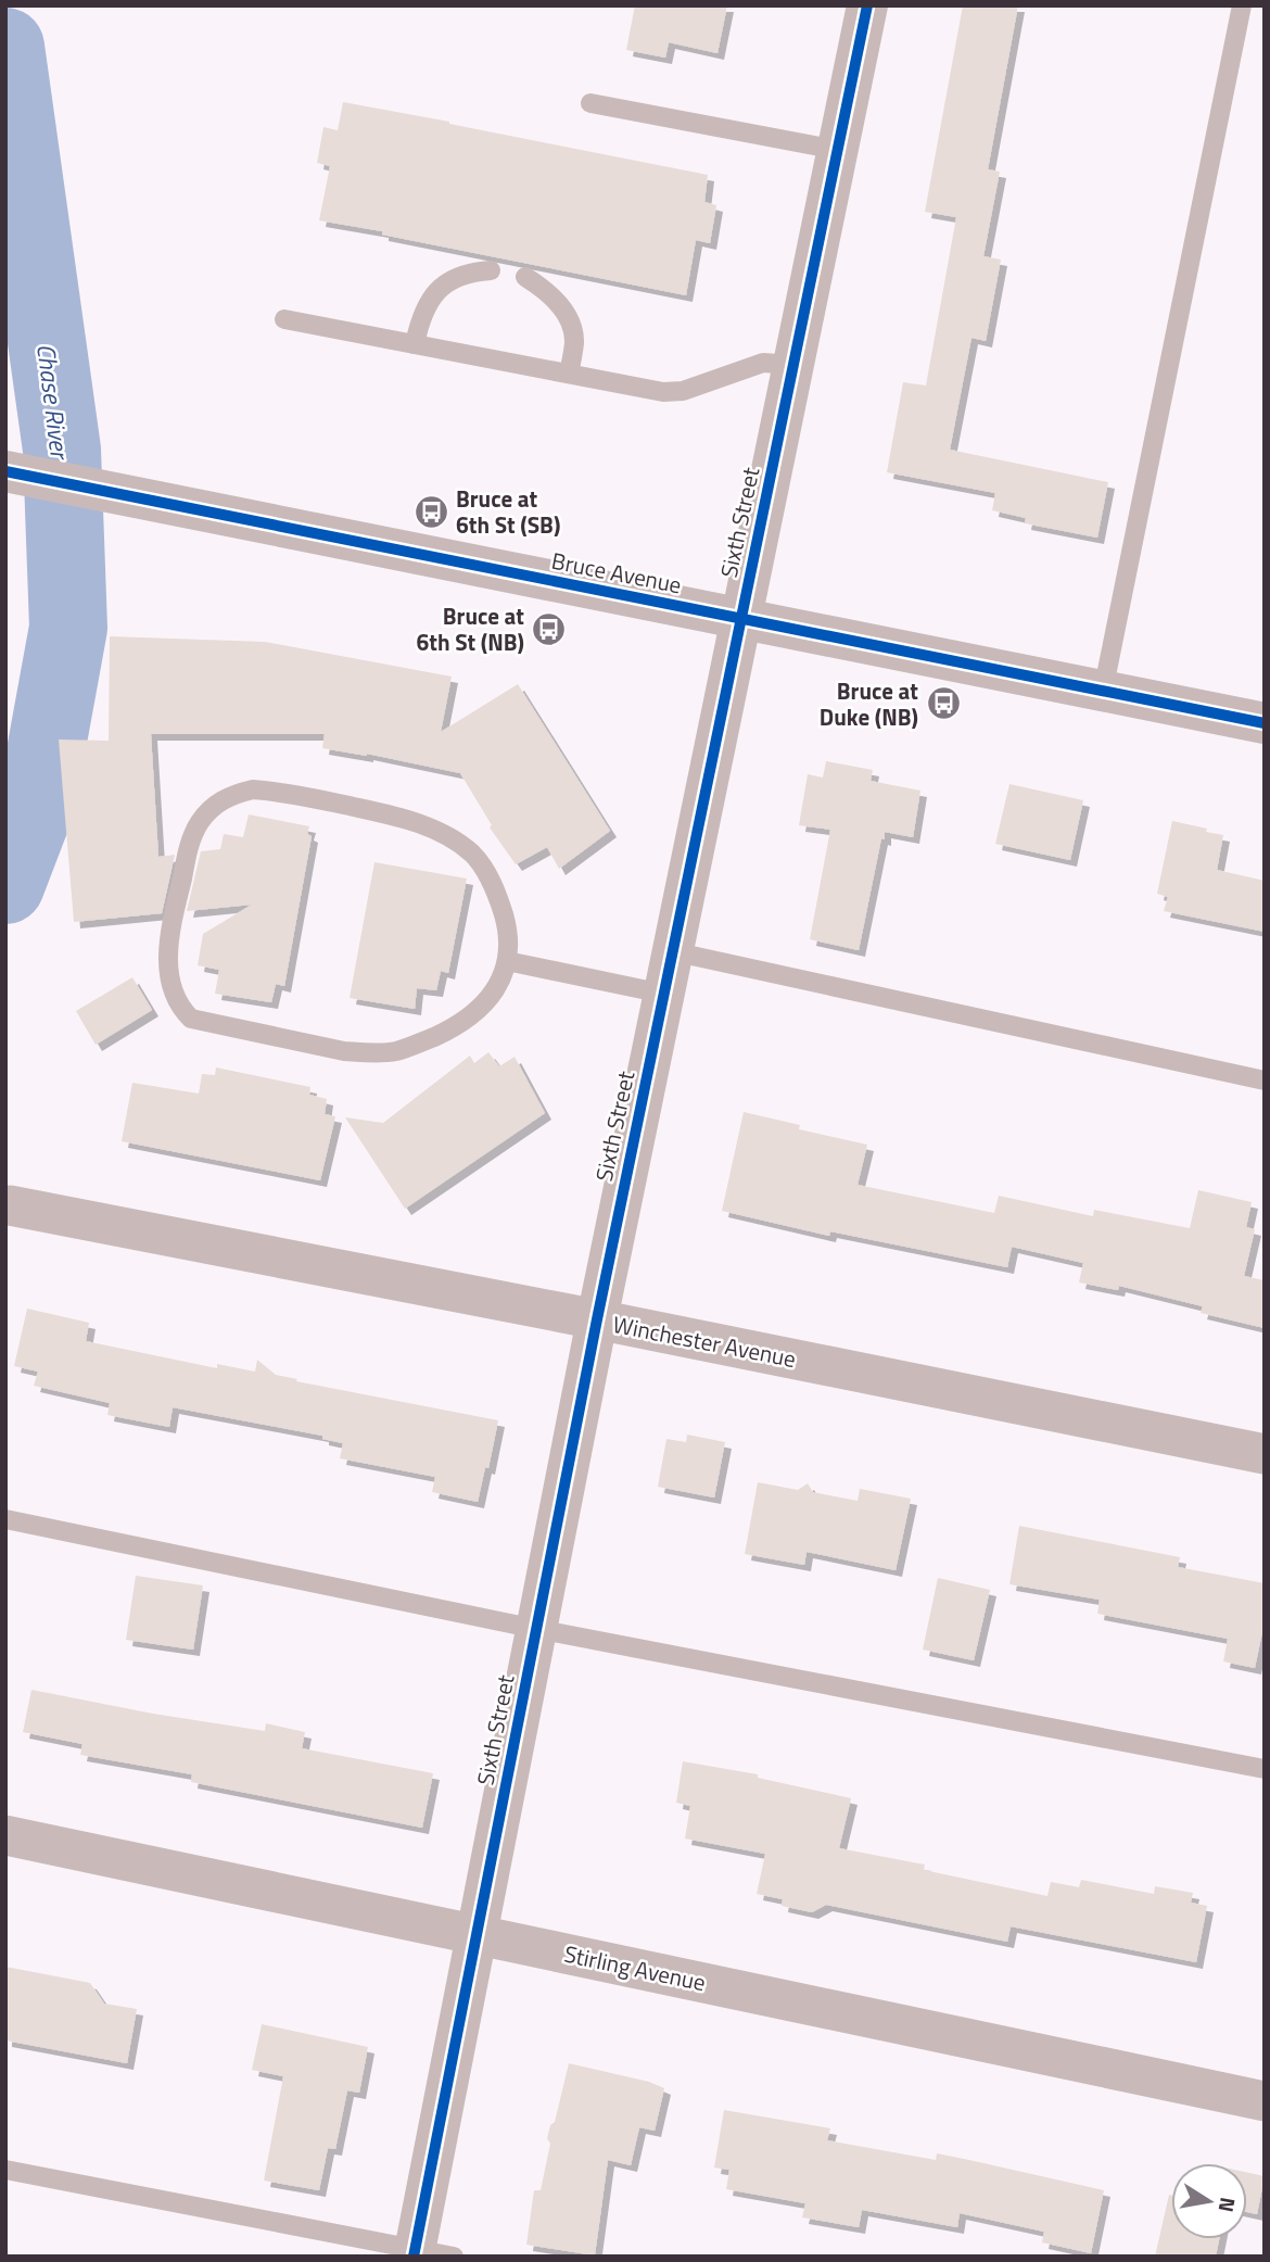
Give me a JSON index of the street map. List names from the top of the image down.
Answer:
{
  "streets": {
    "street": [
      "Sixth Street",
      "Bruce Avenue",
      "Winchester Avenue",
      "Stirling Avenue"
    ]
  },
  "crossings": [
    ["Sixth Street", "Bruce Avenue"],
    ["Sixth Street", "Winchester Avenue"],
    ["Sixth Street", "Stirling Avenue"]
  ],
  "water": ["Chase River"],
  "places": {
    "bus stop": ["Bruce at 6th St (SB)", "Bruce at 6th St (NB)", "Bruce at Duke (NB)"]
  },
  "north": "right"
}
